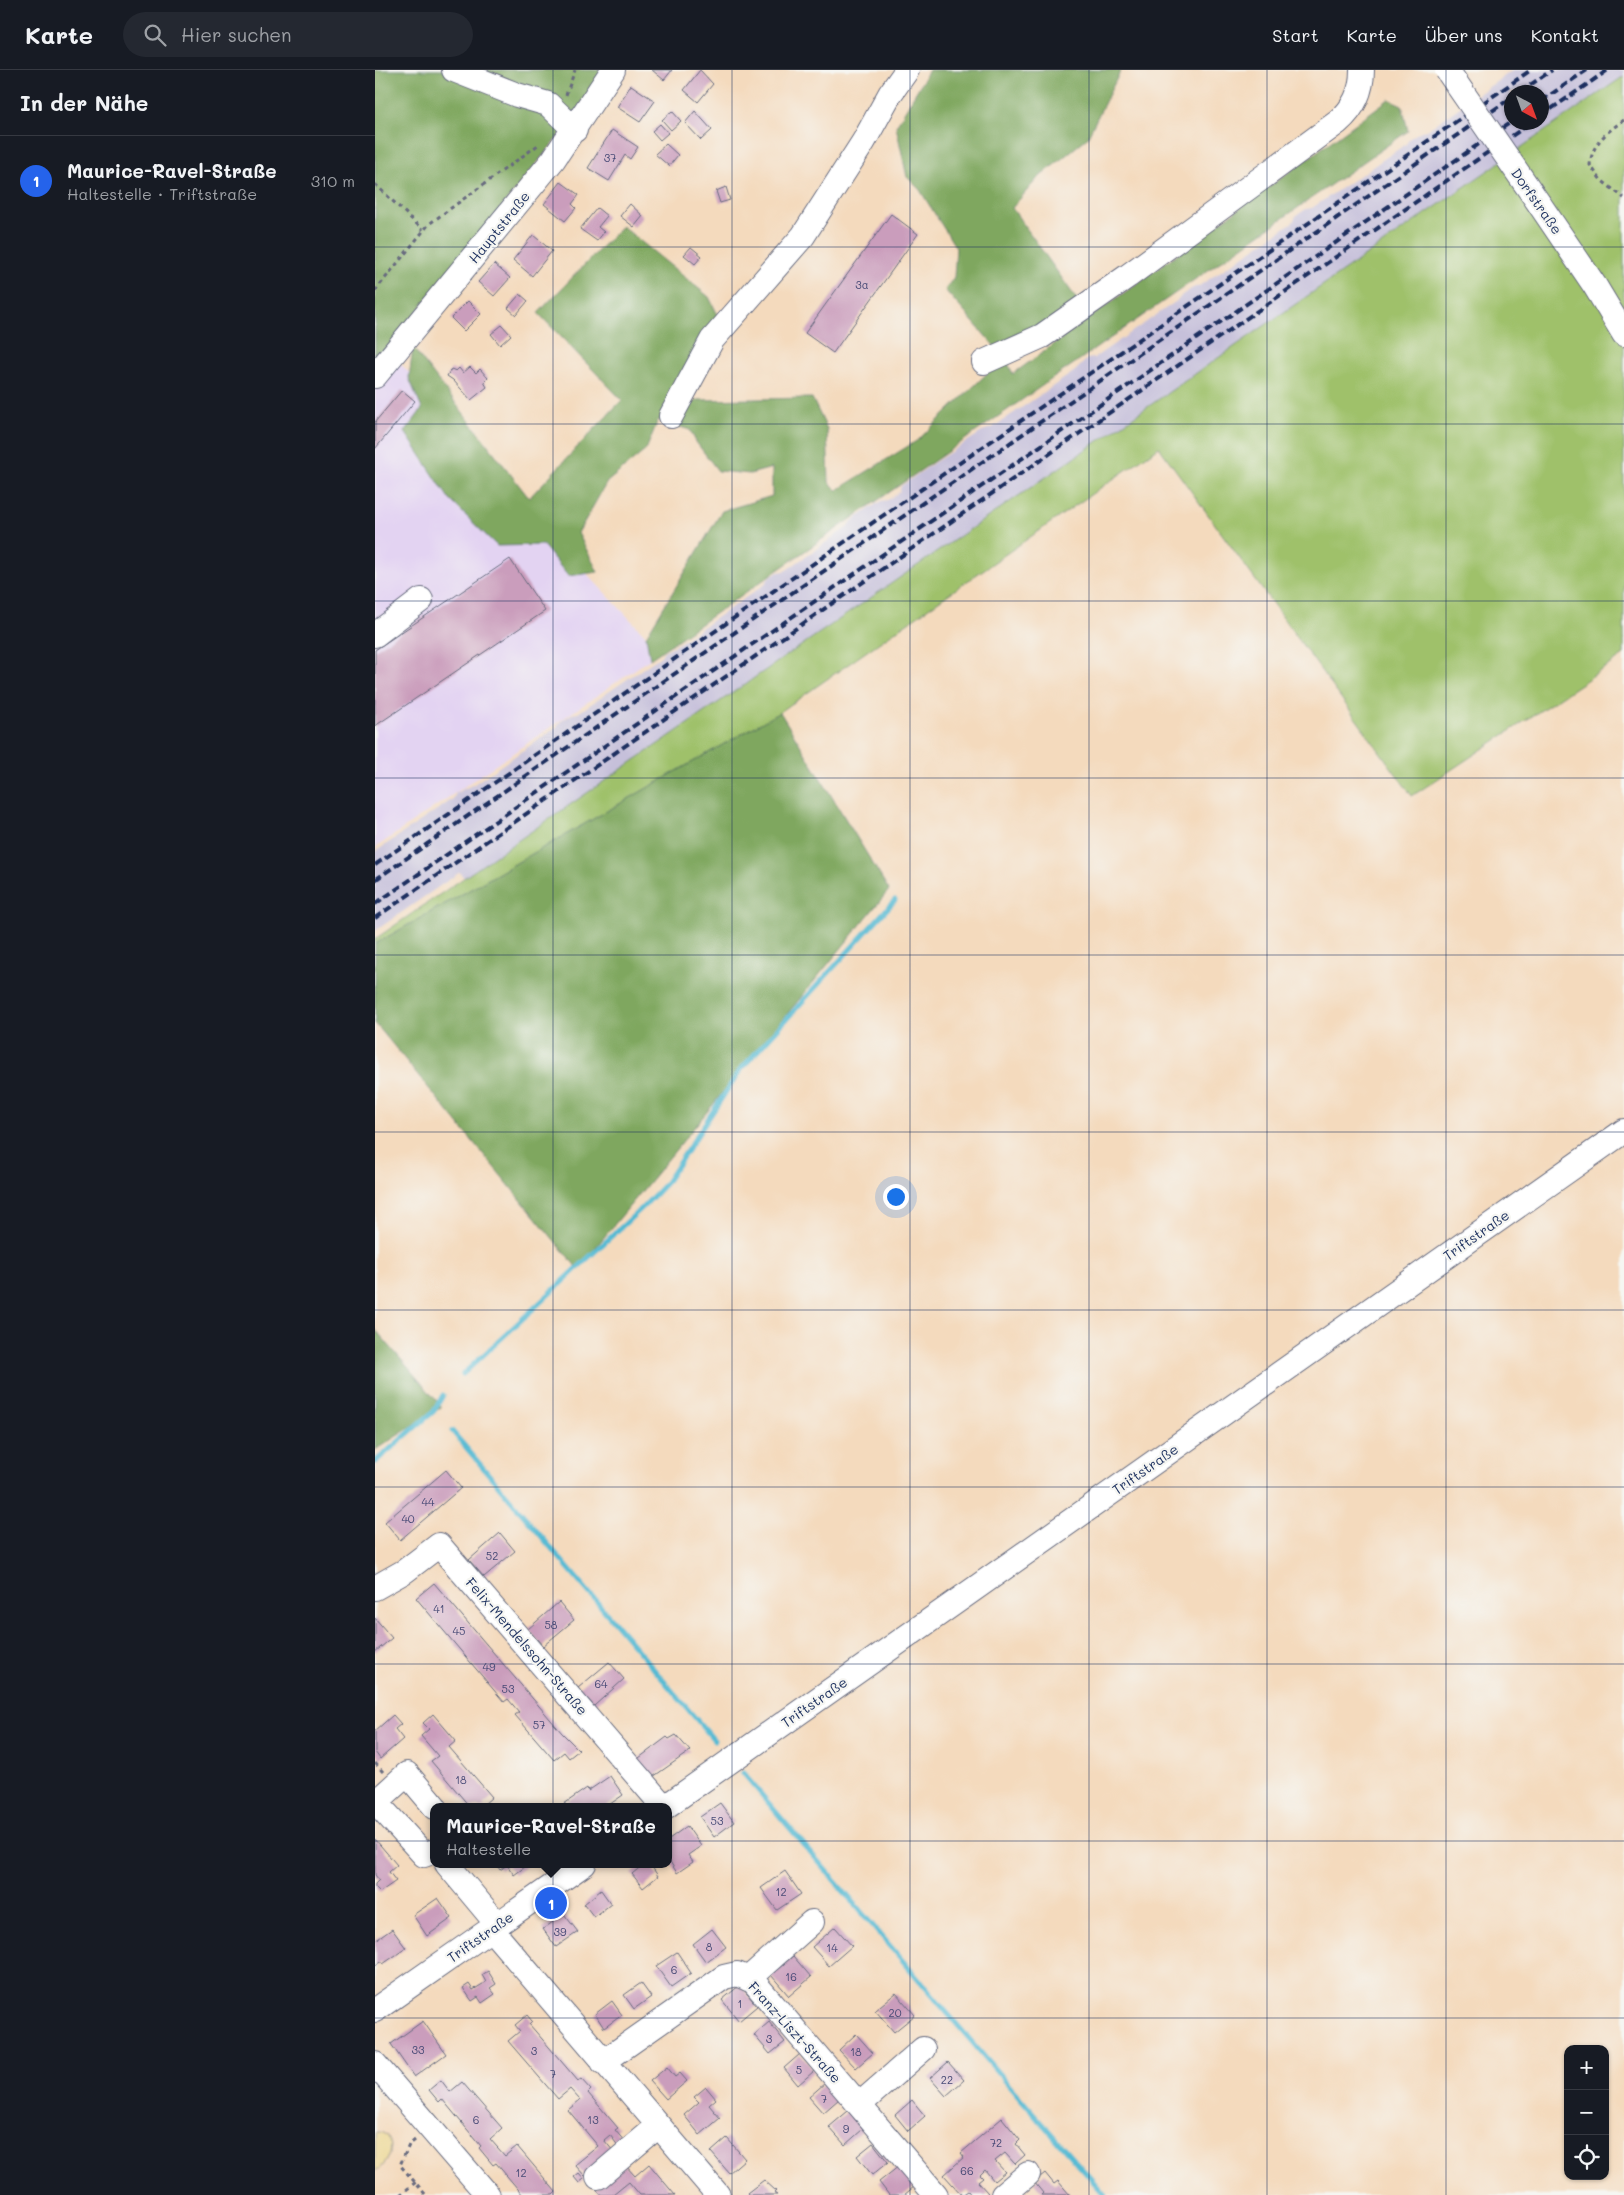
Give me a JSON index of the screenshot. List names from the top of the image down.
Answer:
{
  "streets": {
    "street": [
      "Dorfstraße",
      "Hauptstraße",
      "Triftstraße",
      "Felix-Mendelssohn-Straße",
      "Franz-Liszt-Straße"
    ]
  },
  "house_numbers": [
    "37",
    "3a",
    "44",
    "40",
    "52",
    "41",
    "58",
    "45",
    "49",
    "64",
    "53",
    "57",
    "18",
    "53",
    "12",
    "39",
    "8",
    "14",
    "6",
    "16",
    "1",
    "20",
    "3",
    "33",
    "3",
    "18",
    "5",
    "7",
    "22",
    "7",
    "6",
    "13",
    "9",
    "72",
    "66",
    "12"
  ],
  "north": "bottom right",
  "page": {
    "header": "Karte",
    "search": "Hier suchen",
    "nav": [
      "Start",
      "Karte",
      "Über uns",
      "Kontakt"
    ],
    "heading": "In der Nähe",
    "list": [
      {
        "mark": "1",
        "name": "Maurice-Ravel-Straße",
        "note": "Haltestelle · Triftstraße",
        "value": "310 m"
      }
    ],
    "popup": ["Maurice-Ravel-Straße", "Haltestelle"],
    "pins": "1",
    "map_buttons": ["+", "−"]
  }
}
